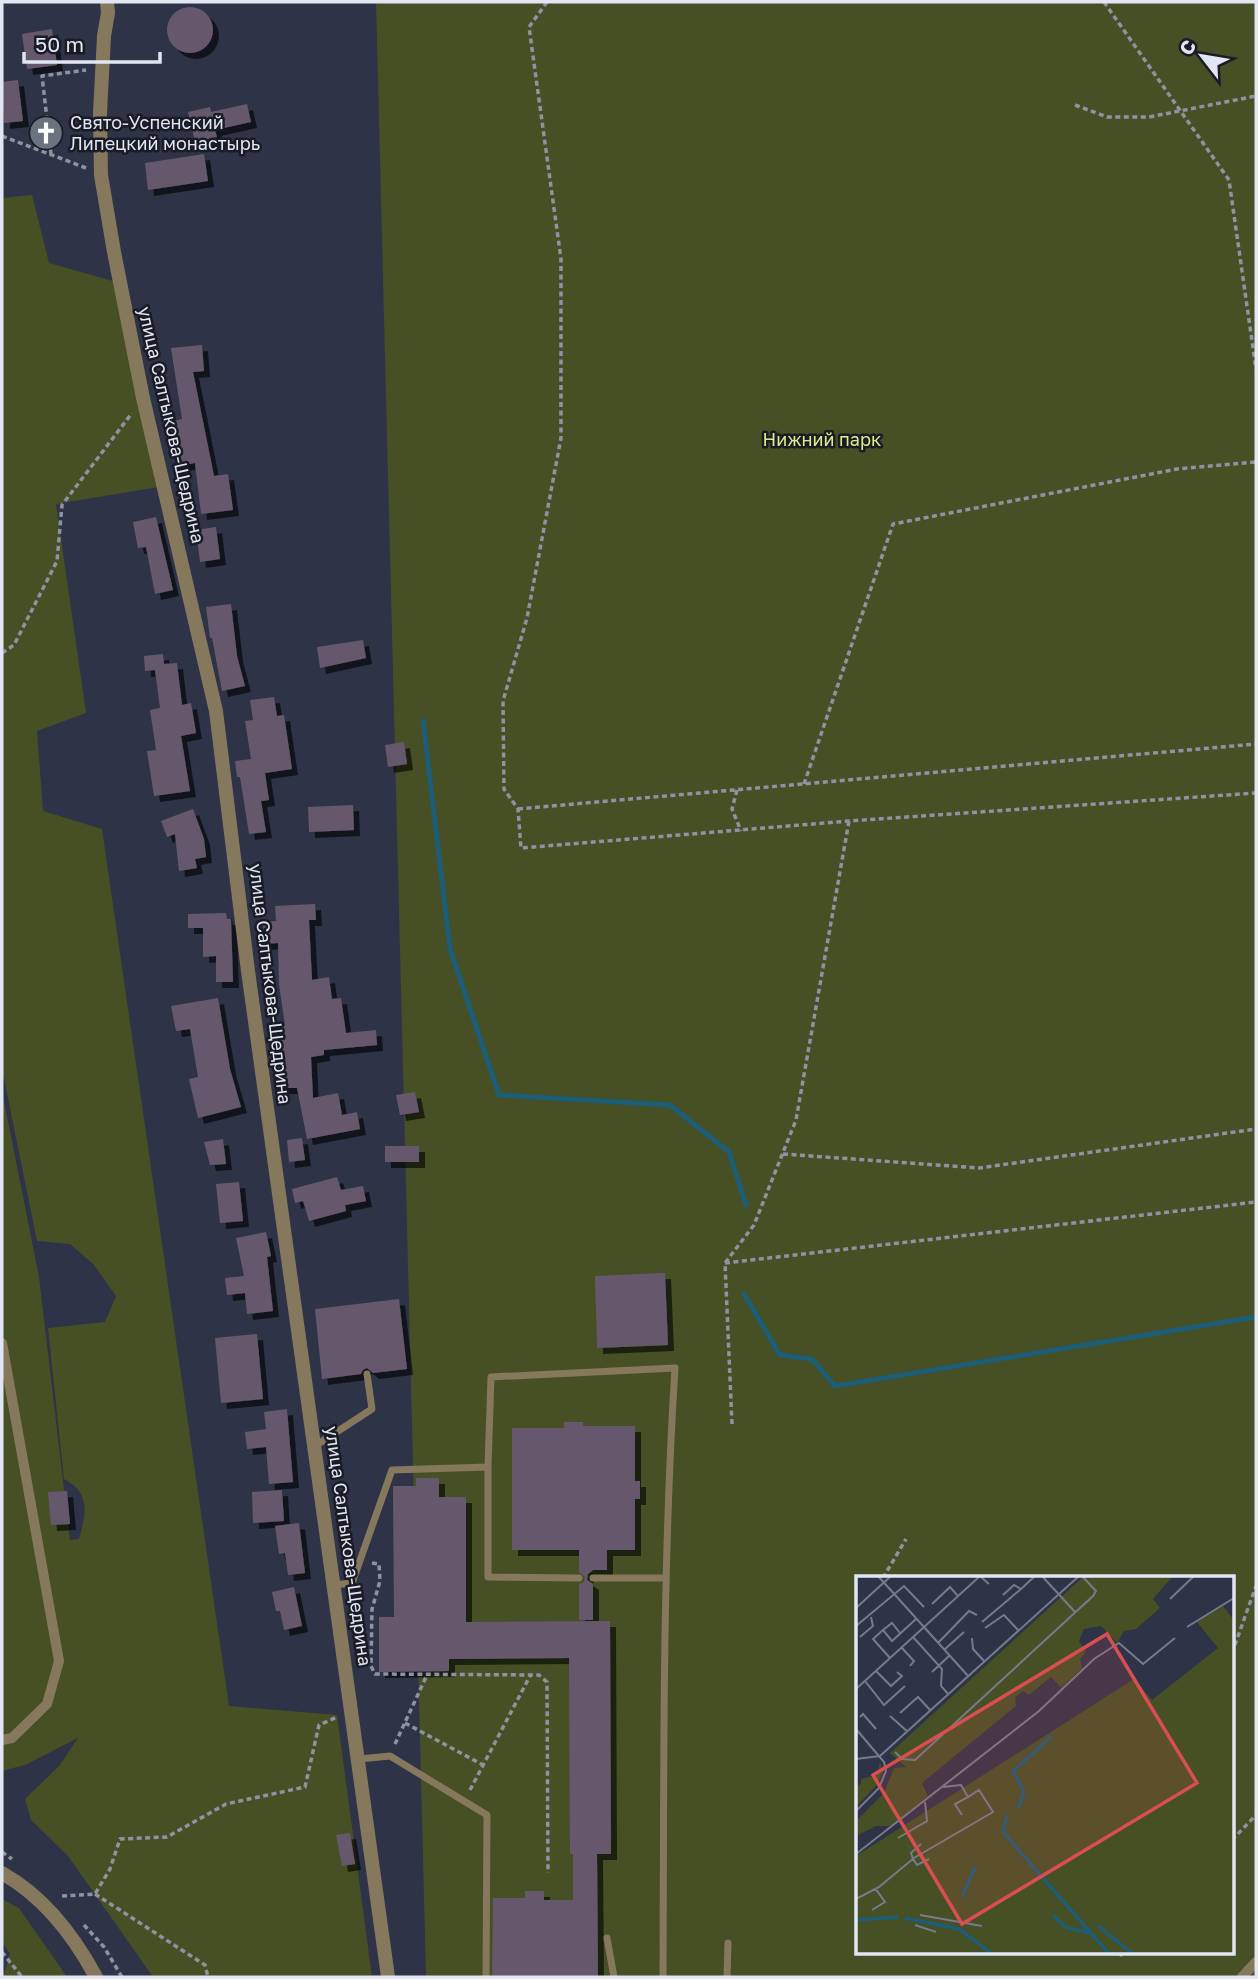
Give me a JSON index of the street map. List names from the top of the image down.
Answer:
{
  "streets": {
    "street": ["улица Салтыкова-Щедрина"]
  },
  "parks": ["Нижний парк"],
  "places": {
    "church": ["Свято-Успенский Липецкий монастырь"]
  },
  "scale_bar": "50 m",
  "north": "top left"
}
